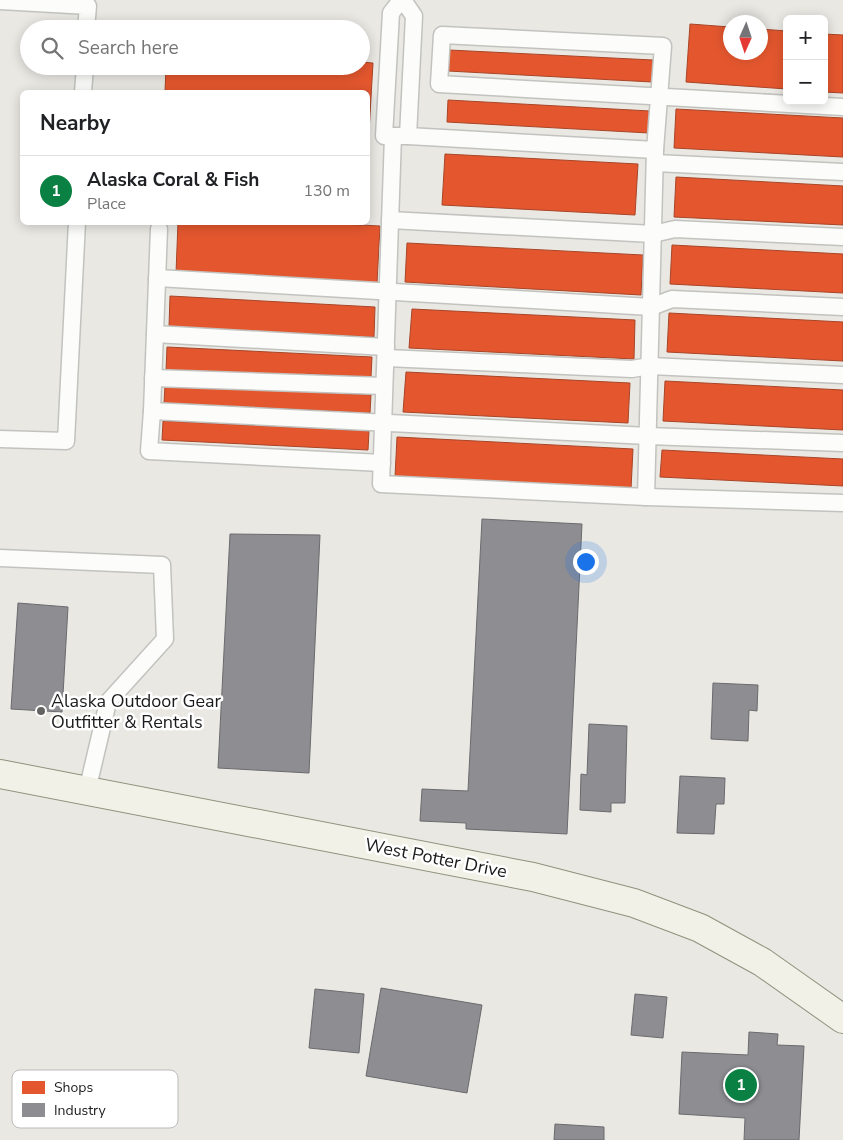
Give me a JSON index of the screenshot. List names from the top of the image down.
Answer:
{
  "streets": {
    "main road": ["West Potter Drive"]
  },
  "places": ["Alaska Outdoor Gear Outfitter & Rentals"],
  "legend": ["Shops", "Industry"],
  "north": "bottom",
  "page": {
    "map_buttons": ["+", "−"],
    "search": "Search here",
    "heading": "Nearby",
    "list": [
      {
        "mark": "1",
        "name": "Alaska Coral & Fish",
        "note": "Place",
        "value": "130 m"
      }
    ],
    "pins": "1"
  }
}
